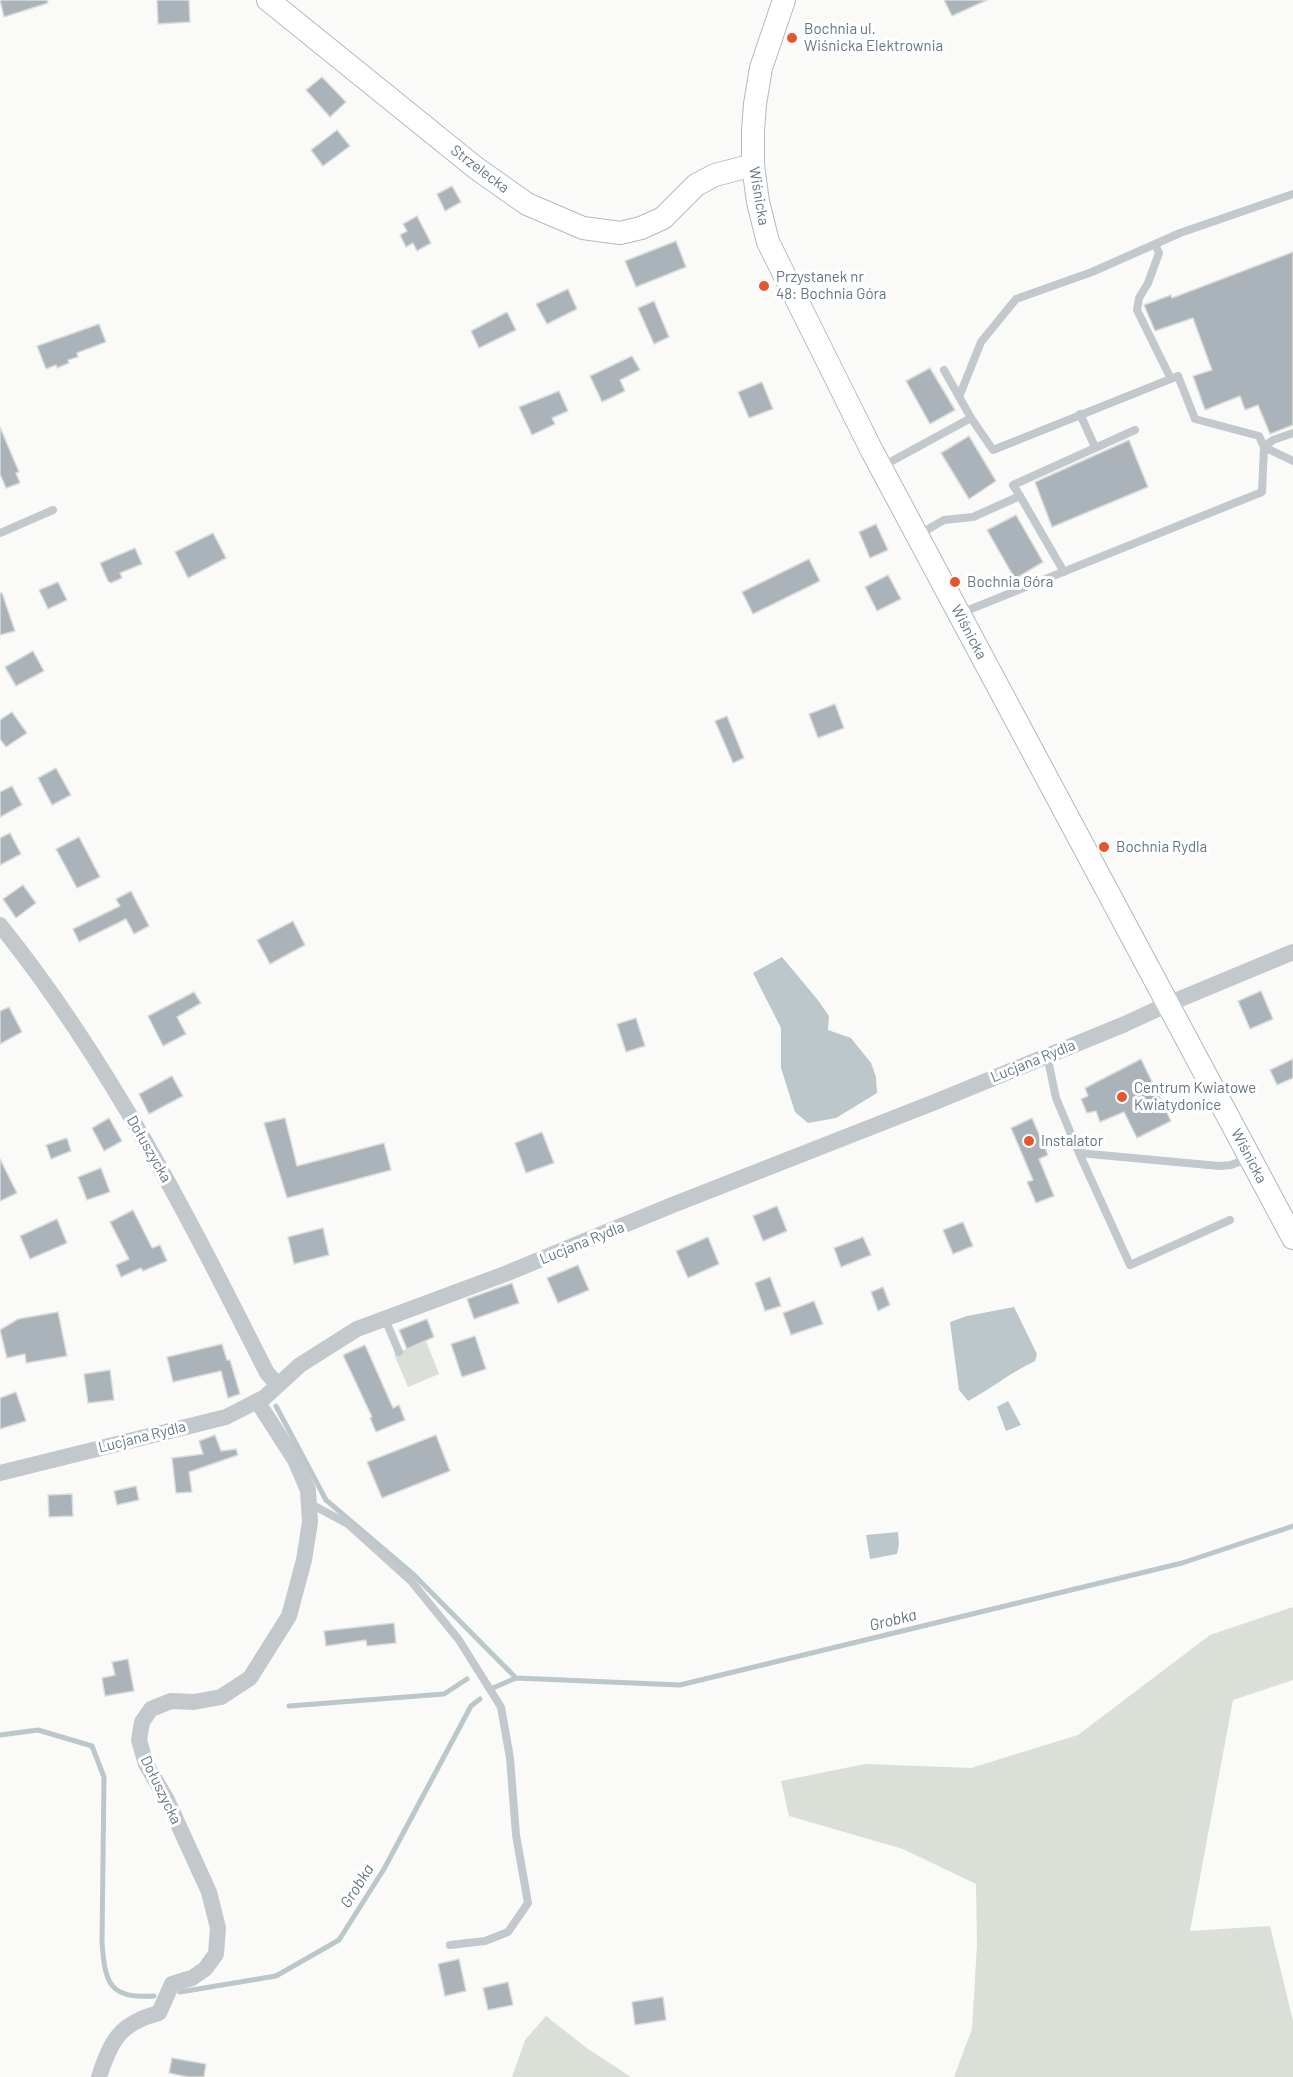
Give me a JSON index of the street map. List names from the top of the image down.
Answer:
{
  "streets": {
    "main road": ["Strzelecka", "Wiśnicka"],
    "street": ["Lucjana Rydla", "Dołuszycka"]
  },
  "crossings": [
    ["Strzelecka", "Wiśnicka"],
    ["Wiśnicka", "Lucjana Rydla"],
    ["Lucjana Rydla", "Dołuszycka"]
  ],
  "water": ["Grobka"],
  "places": [
    "Bochnia ul. Wiśnicka Elektrownia",
    "Przystanek nr 48: Bochnia Góra",
    "Bochnia Góra",
    "Bochnia Rydla",
    "Centrum Kwiatowe Kwiatydonice",
    "Instalator"
  ]
}
